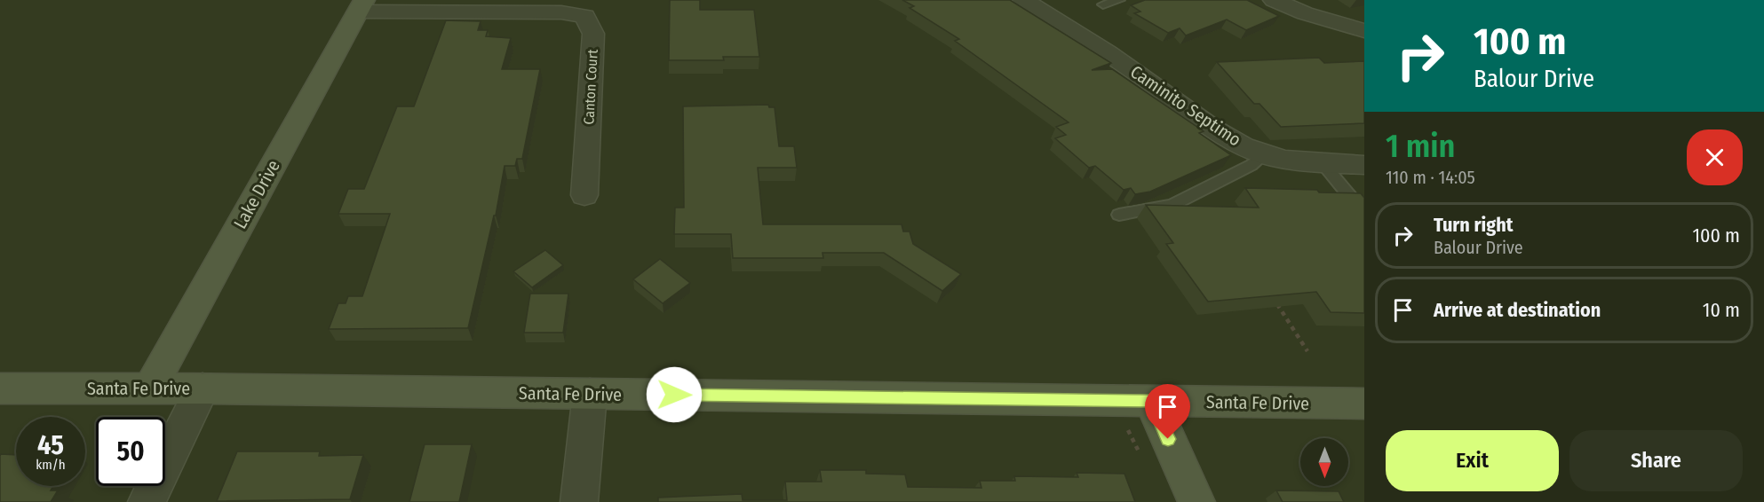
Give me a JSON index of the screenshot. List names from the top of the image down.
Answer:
{
  "streets": {
    "main road": ["Lake Drive", "Santa Fe Drive"],
    "street": ["Canton Court", "Caminito Septimo"]
  },
  "crossings": [
    ["Canton Court", "Lake Drive"],
    ["Lake Drive", "Santa Fe Drive"]
  ],
  "north": "bottom",
  "page": {
    "turn": ["100 m", "Balour Drive"],
    "heading": ["1 min", "110 m · 14:05"],
    "list": [
      {
        "name": "Turn right",
        "note": "Balour Drive",
        "value": "100 m"
      },
      {
        "name": "Arrive at destination",
        "value": "10 m"
      }
    ],
    "speed": "45 km/h",
    "limit": "50",
    "buttons": ["Exit", "Share"]
  }
}
